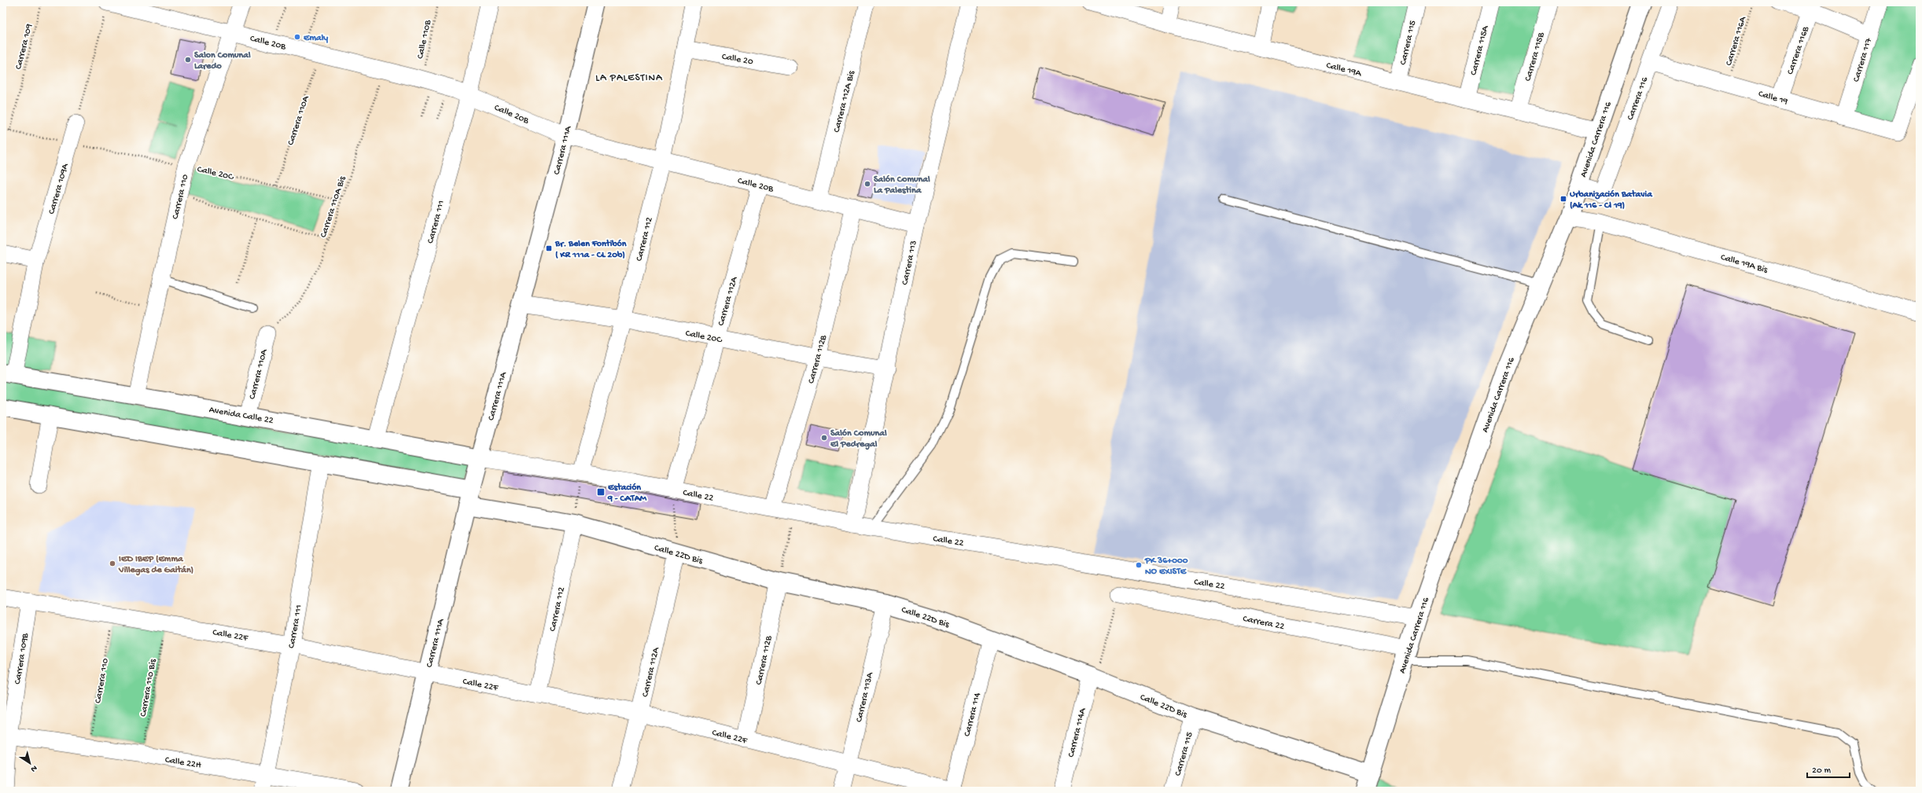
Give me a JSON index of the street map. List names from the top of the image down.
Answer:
{
  "streets": {
    "street": [
      "Calle 20B",
      "Carrera 115",
      "Carrera 115A",
      "Carrera 116B",
      "Carrera 115B",
      "Calle 20",
      "Carrera 117",
      "Calle 19A",
      "Calle 19",
      "Carrera 116",
      "Carrera 112A Bis",
      "Carrera 110A",
      "Avenida Carrera 116",
      "Carrera 111A",
      "Calle 20C",
      "Carrera 109A",
      "Carrera 110",
      "Carrera 111",
      "Carrera 112",
      "Carrera 113",
      "Calle 19A Bis",
      "Carrera 112A",
      "Carrera 112B",
      "Avenida Calle 22",
      "Calle 22",
      "Calle 22D Bis",
      "Carrera 22",
      "Calle 22F",
      "Carrera 109B",
      "Carrera 113A",
      "Carrera 114",
      "Carrera 114A",
      "Calle 22H"
    ],
    "path": [
      "Calle 110B",
      "Carrera 116A",
      "Carrera 109",
      "Carrera 110A Bis",
      "Carrera 110 Bis"
    ]
  },
  "crossings": [
    ["Calle 110B", "Calle 20B"],
    ["Carrera 116A", "Calle 19"],
    ["Calle 20B", "Carrera 112A Bis"],
    ["Calle 20B", "Carrera 110A"],
    ["Calle 20B", "Carrera 111A"],
    ["Calle 20B", "Carrera 110"],
    ["Calle 20B", "Carrera 110A Bis"],
    ["Calle 20B", "Carrera 111"],
    ["Calle 20B", "Carrera 112"],
    ["Calle 20B", "Carrera 113"],
    ["Calle 20B", "Carrera 112A"],
    ["Calle 20B", "Carrera 112B"],
    ["Carrera 115", "Calle 19A"],
    ["Carrera 115", "Calle 22D Bis"],
    ["Carrera 109", "Calle 20C"],
    ["Carrera 115A", "Calle 19A"],
    ["Carrera 116B", "Calle 19"],
    ["Carrera 115B", "Calle 19A"],
    ["Calle 20", "Carrera 112"],
    ["Carrera 117", "Calle 19"],
    ["Calle 19A", "Avenida Carrera 116"],
    ["Calle 19", "Carrera 116"],
    ["Carrera 116", "Avenida Carrera 116"],
    ["Carrera 110A", "Calle 20C"],
    ["Carrera 110A", "Carrera 110A Bis"],
    ["Carrera 110A", "Avenida Calle 22"],
    ["Avenida Carrera 116", "Calle 19A Bis"],
    ["Avenida Carrera 116", "Calle 22"],
    ["Avenida Carrera 116", "Calle 22D Bis"],
    ["Avenida Carrera 116", "Carrera 22"],
    ["Carrera 111A", "Calle 20C"],
    ["Carrera 111A", "Avenida Calle 22"],
    ["Carrera 111A", "Calle 22"],
    ["Carrera 111A", "Calle 22D Bis"],
    ["Carrera 111A", "Calle 22F"],
    ["Calle 20C", "Carrera 109A"],
    ["Calle 20C", "Carrera 110"],
    ["Calle 20C", "Carrera 110A Bis"],
    ["Calle 20C", "Carrera 112"],
    ["Calle 20C", "Carrera 113"],
    ["Calle 20C", "Carrera 112A"],
    ["Calle 20C", "Carrera 112B"],
    ["Carrera 109A", "Avenida Calle 22"],
    ["Carrera 110", "Avenida Calle 22"],
    ["Carrera 110", "Calle 22F"],
    ["Carrera 110", "Calle 22H"],
    ["Carrera 111", "Avenida Calle 22"],
    ["Carrera 111", "Calle 22F"],
    ["Carrera 111", "Calle 22H"],
    ["Carrera 112", "Calle 22"],
    ["Carrera 112", "Calle 22D Bis"],
    ["Carrera 112", "Calle 22F"],
    ["Carrera 113", "Calle 22"],
    ["Carrera 112A", "Calle 22"],
    ["Carrera 112A", "Calle 22D Bis"],
    ["Carrera 112A", "Calle 22F"],
    ["Carrera 112B", "Calle 22"],
    ["Carrera 112B", "Calle 22D Bis"],
    ["Carrera 112B", "Calle 22F"],
    ["Avenida Calle 22", "Calle 22"],
    ["Calle 22D Bis", "Carrera 113A"],
    ["Calle 22D Bis", "Carrera 114"],
    ["Calle 22D Bis", "Carrera 114A"],
    ["Calle 22F", "Carrera 109B"],
    ["Calle 22F", "Carrera 110 Bis"],
    ["Calle 22F", "Carrera 113A"],
    ["Calle 22F", "Carrera 114"],
    ["Carrera 109B", "Calle 22H"],
    ["Carrera 110 Bis", "Calle 22H"]
  ],
  "districts": ["LA PALESTINA"],
  "places": {
    "other": [
      "Emaly",
      "Salon Comunal Laredo",
      "Salón Comunal La Palestina",
      "Salón Comunal El Pedregal",
      "IED IBEP (Emma Villegas de Gaitán)",
      "PK 36+000 NO EXISTE"
    ],
    "transit": ["Urbanización Batavia (Ak 116 - Cl 19)", "Br. Belen Fontibón ( KR 111a - CL 20b)", "Estación 9 - CATAM"]
  },
  "scale_bar": "20 m",
  "north": "bottom right"
}
